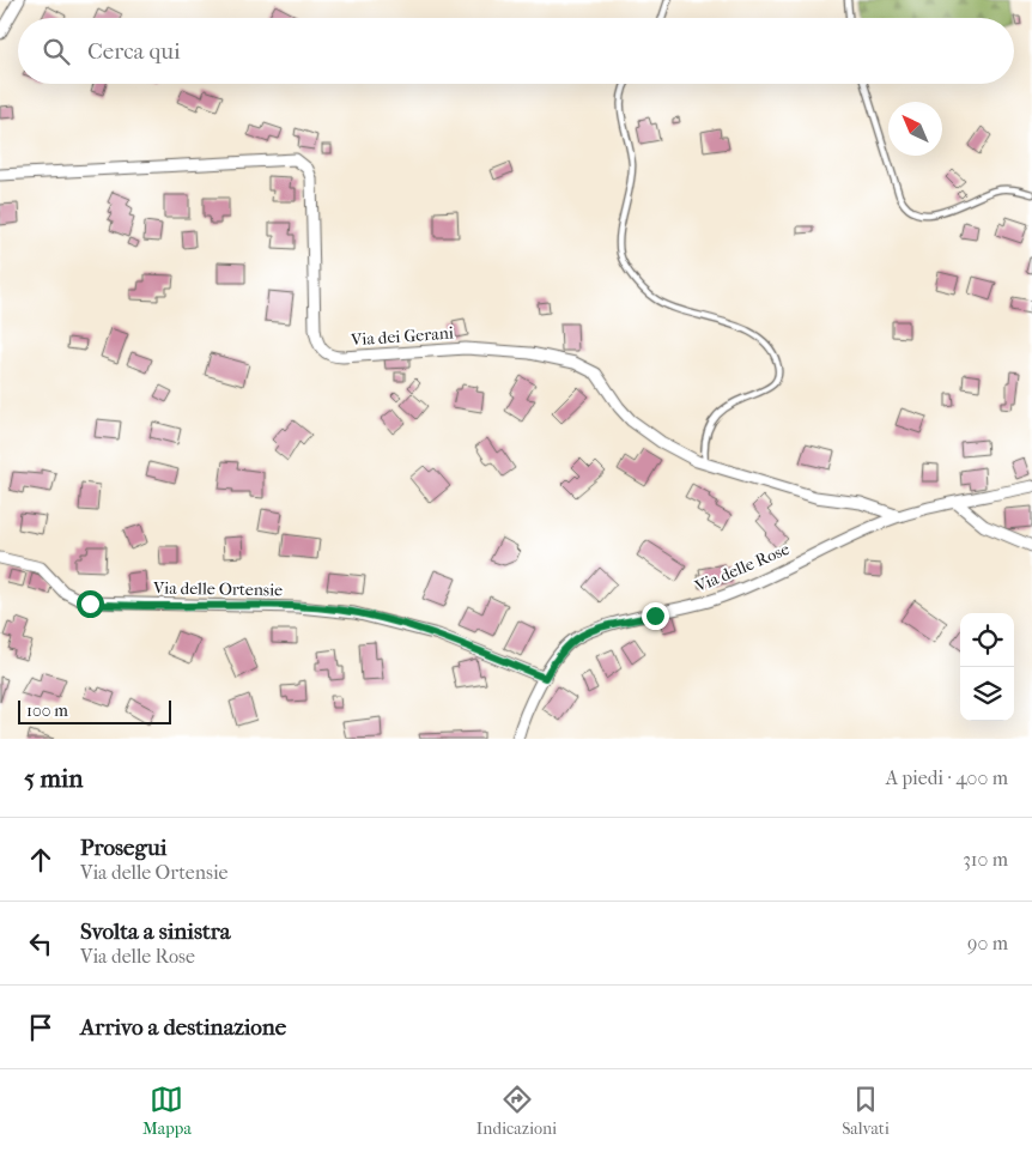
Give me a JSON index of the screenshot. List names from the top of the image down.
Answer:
{
  "streets": {
    "street": ["Via dei Gerani", "Via delle Rose", "Via delle Ortensie"]
  },
  "crossings": [
    ["Via dei Gerani", "Via delle Rose"],
    ["Via delle Rose", "Via delle Ortensie"]
  ],
  "scale_bar": "100 m",
  "north": "top left",
  "page": {
    "search": "Cerca qui",
    "scale": "100 m",
    "heading": ["5 min", "A piedi · 400 m"],
    "list": [
      ["Prosegui", "Via delle Ortensie", "310 m"],
      ["Svolta a sinistra", "Via delle Rose", "90 m"],
      "Arrivo a destinazione"
    ],
    "nav": ["Mappa", "Indicazioni", "Salvati"]
  }
}
